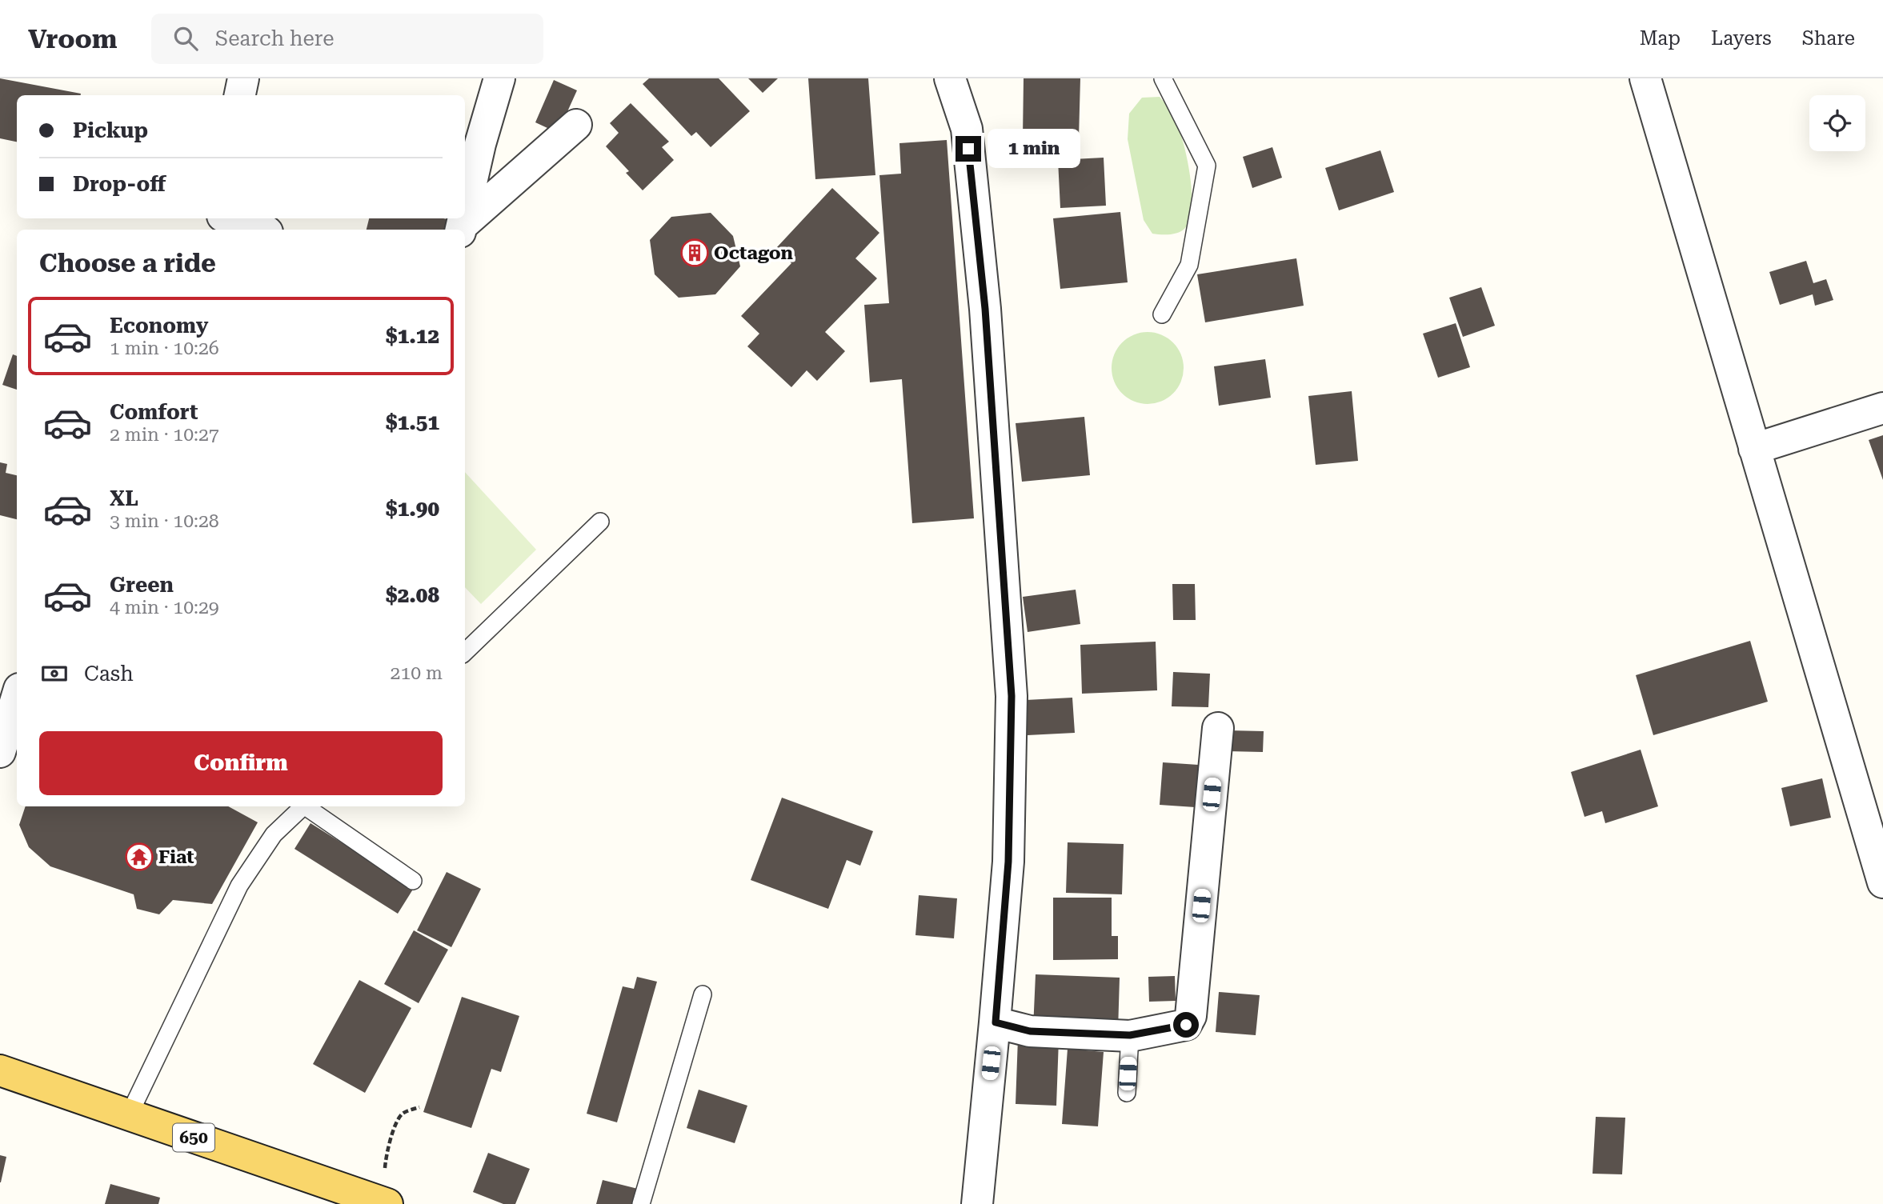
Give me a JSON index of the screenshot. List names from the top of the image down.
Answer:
{
  "streets": {
    "main road": ["650"]
  },
  "places": {
    "building": ["Octagon"],
    "temple": ["Fiat"]
  },
  "page": {
    "header": "Vroom",
    "search": "Search here",
    "nav": ["Map", "Layers", "Share"],
    "banner": ["Pickup", "Drop-off"],
    "bubble": "1 min",
    "heading": "Choose a ride",
    "list": [
      {
        "name": "Economy",
        "note": "1 min · 10:26",
        "value": "$1.12"
      },
      {
        "name": "Comfort",
        "note": "2 min · 10:27",
        "value": "$1.51"
      },
      {
        "name": "XL",
        "note": "3 min · 10:28",
        "value": "$1.90"
      },
      {
        "name": "Green",
        "note": "4 min · 10:29",
        "value": "$2.08"
      }
    ],
    "pay": ["Cash", "210 m"],
    "buttons": "Confirm"
  }
}
